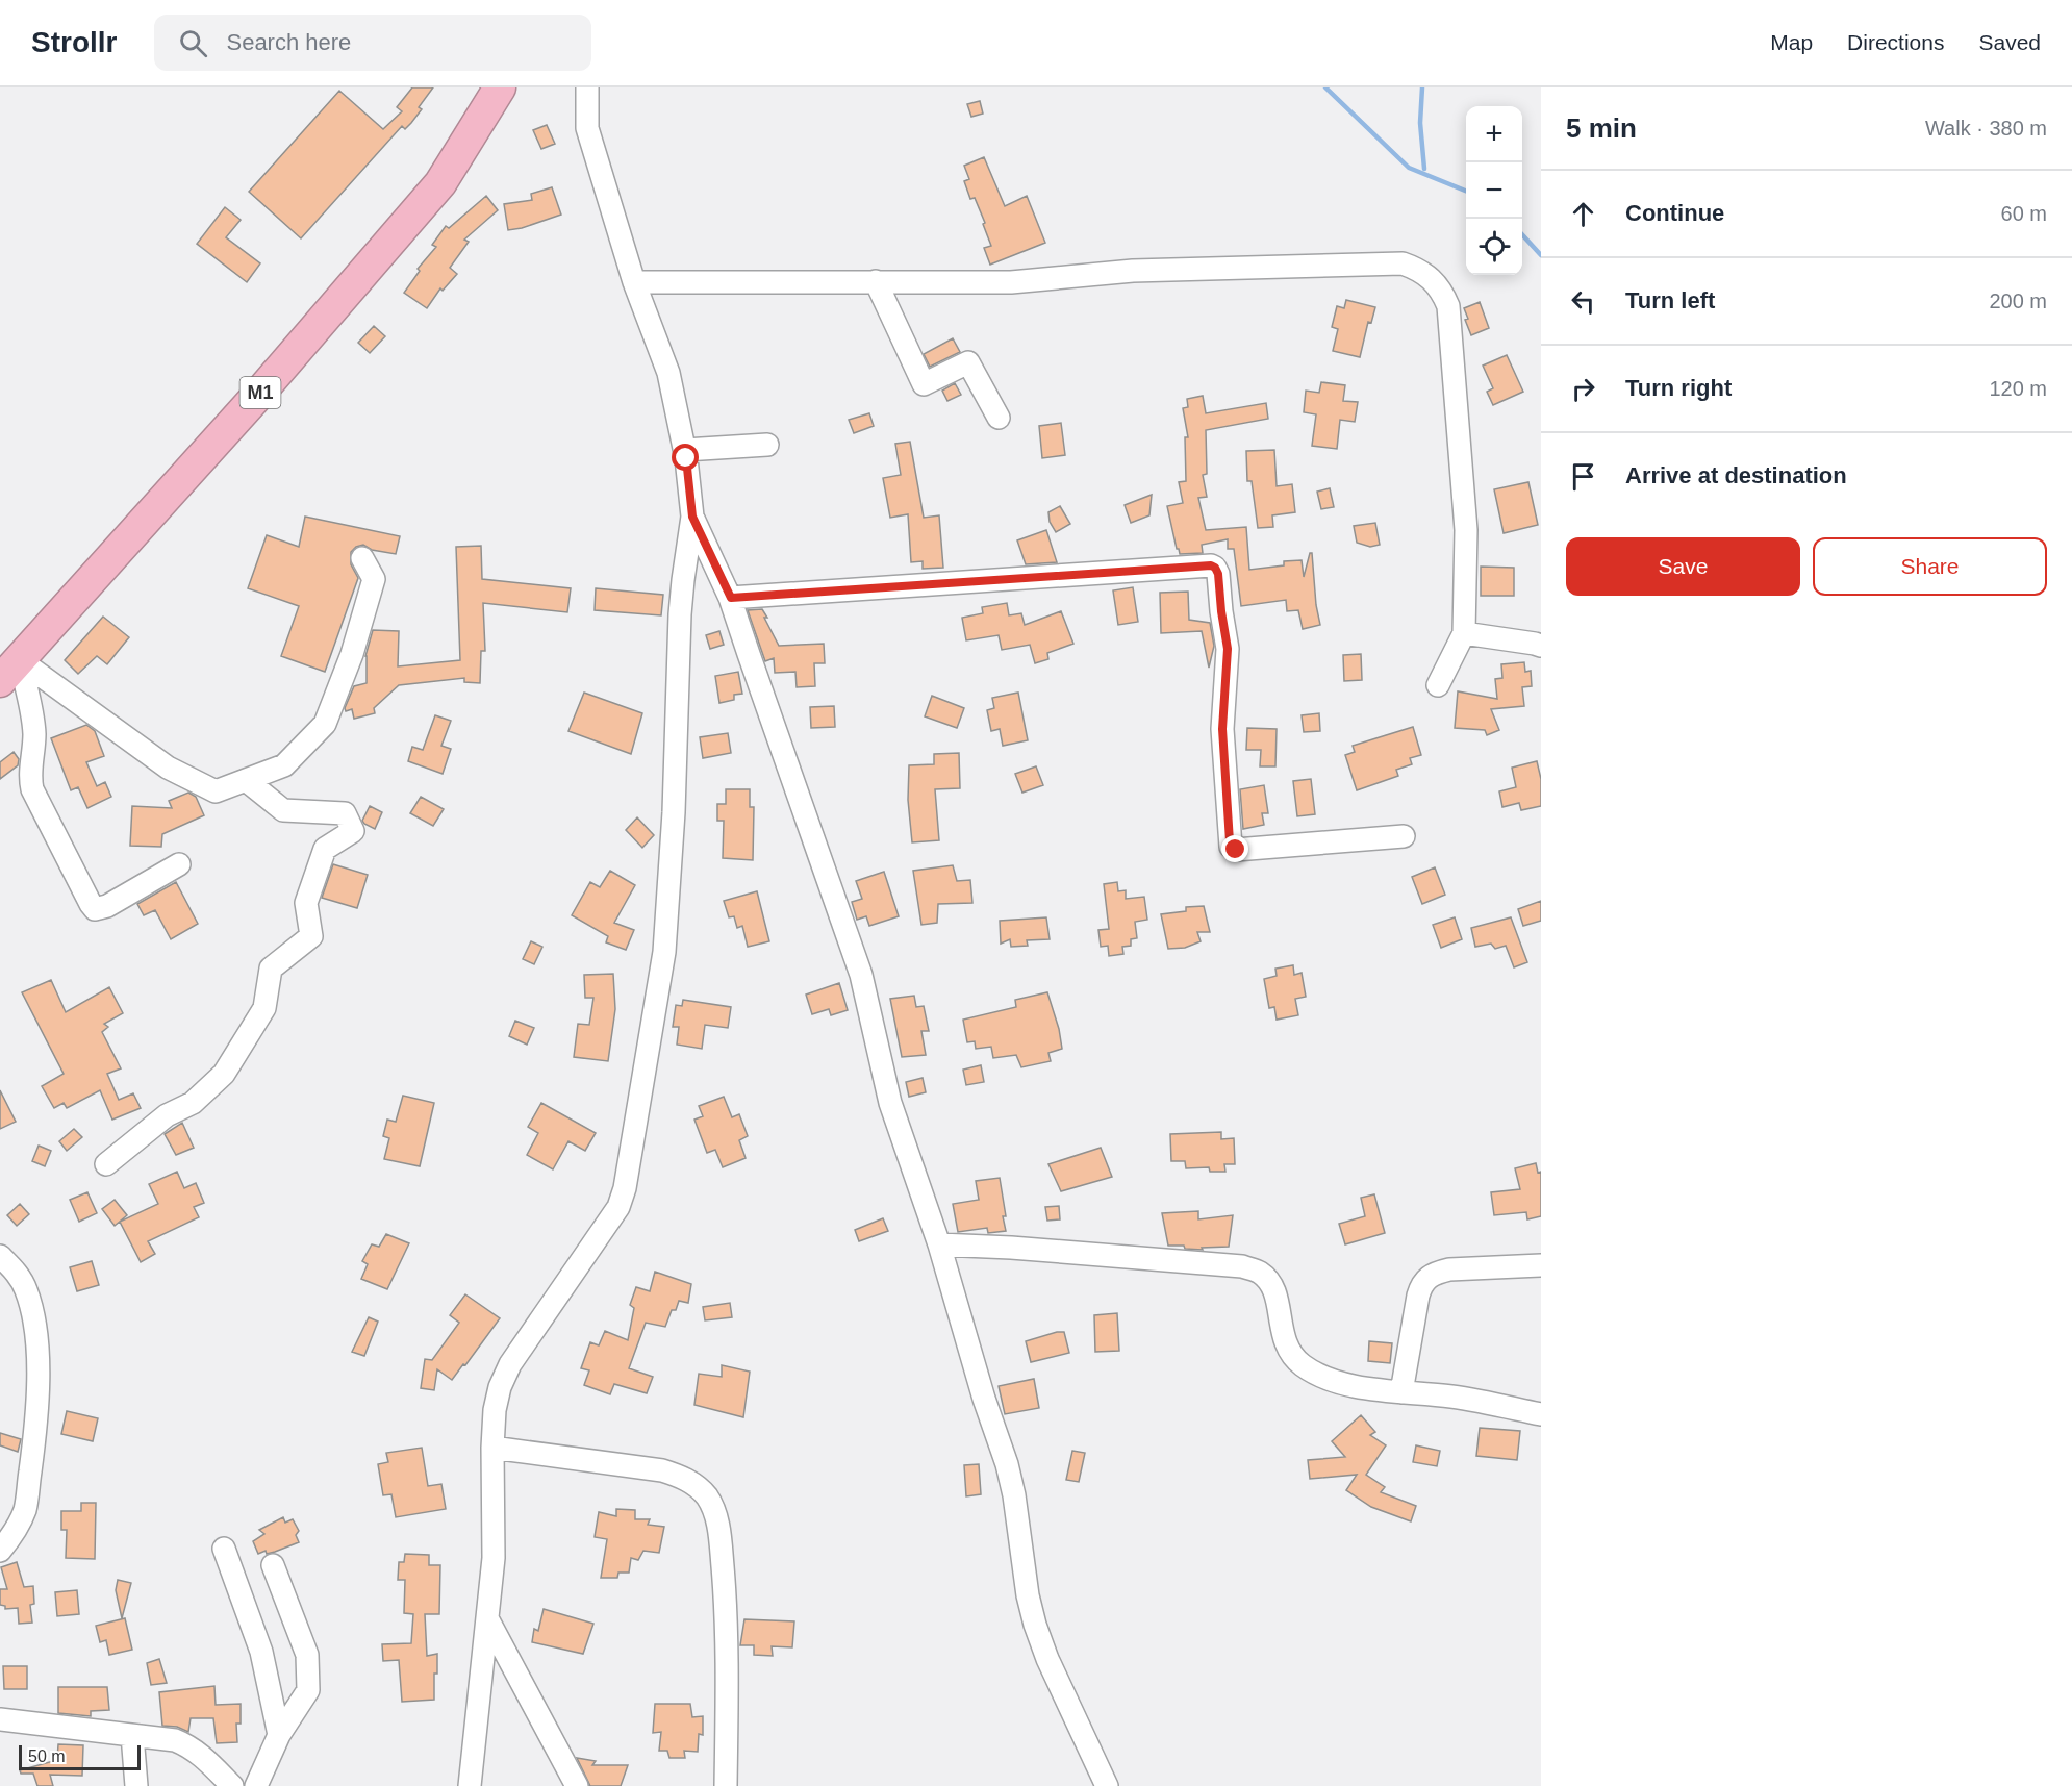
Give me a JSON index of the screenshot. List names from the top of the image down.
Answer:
{
  "streets": {
    "highway": ["M1"]
  },
  "scale_bar": "50 m",
  "page": {
    "header": "Strollr",
    "search": "Search here",
    "nav": ["Map", "Directions", "Saved"],
    "heading": ["5 min", "Walk · 380 m"],
    "map_buttons": ["+", "−"],
    "list": [
      ["Continue", "60 m"],
      ["Turn left", "200 m"],
      ["Turn right", "120 m"],
      "Arrive at destination"
    ],
    "buttons": ["Save", "Share"],
    "scale": "50 m"
  }
}
